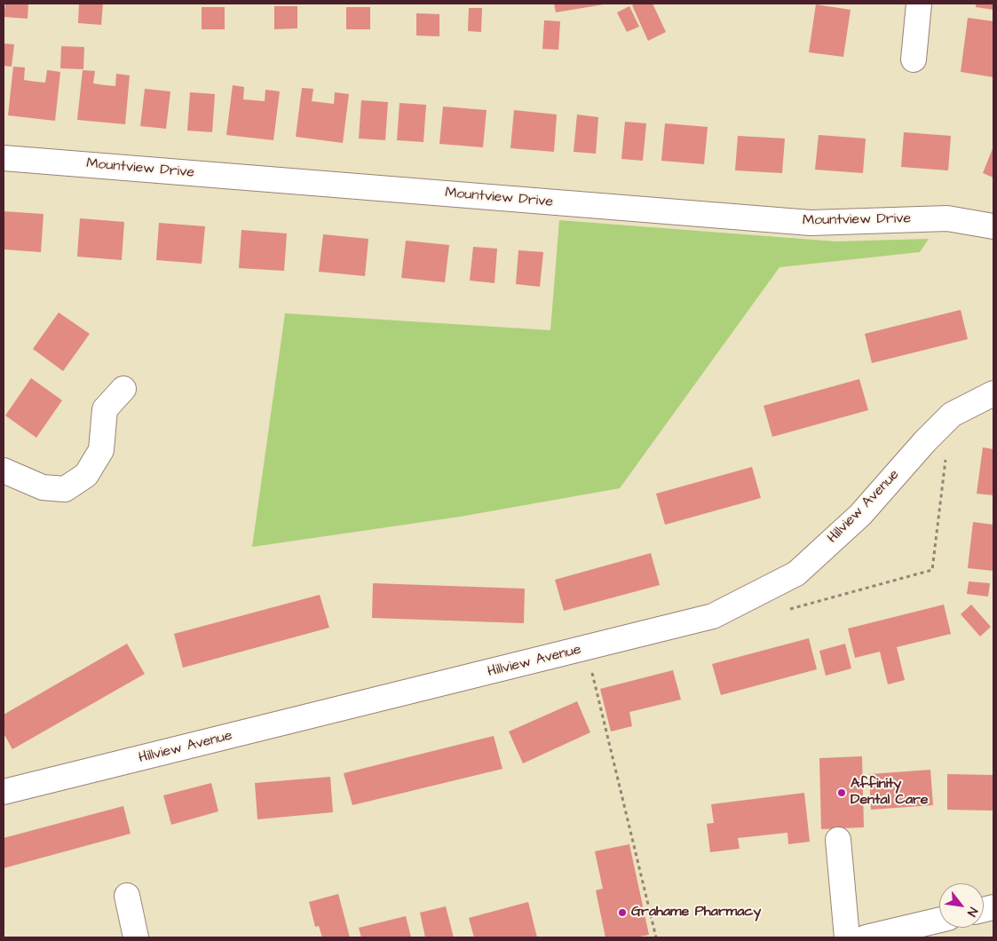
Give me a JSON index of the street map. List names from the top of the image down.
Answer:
{
  "streets": {
    "street": ["Mountview Drive", "Hillview Avenue"]
  },
  "places": ["Affinity Dental Care", "Grahame Pharmacy"],
  "north": "bottom right"
}
